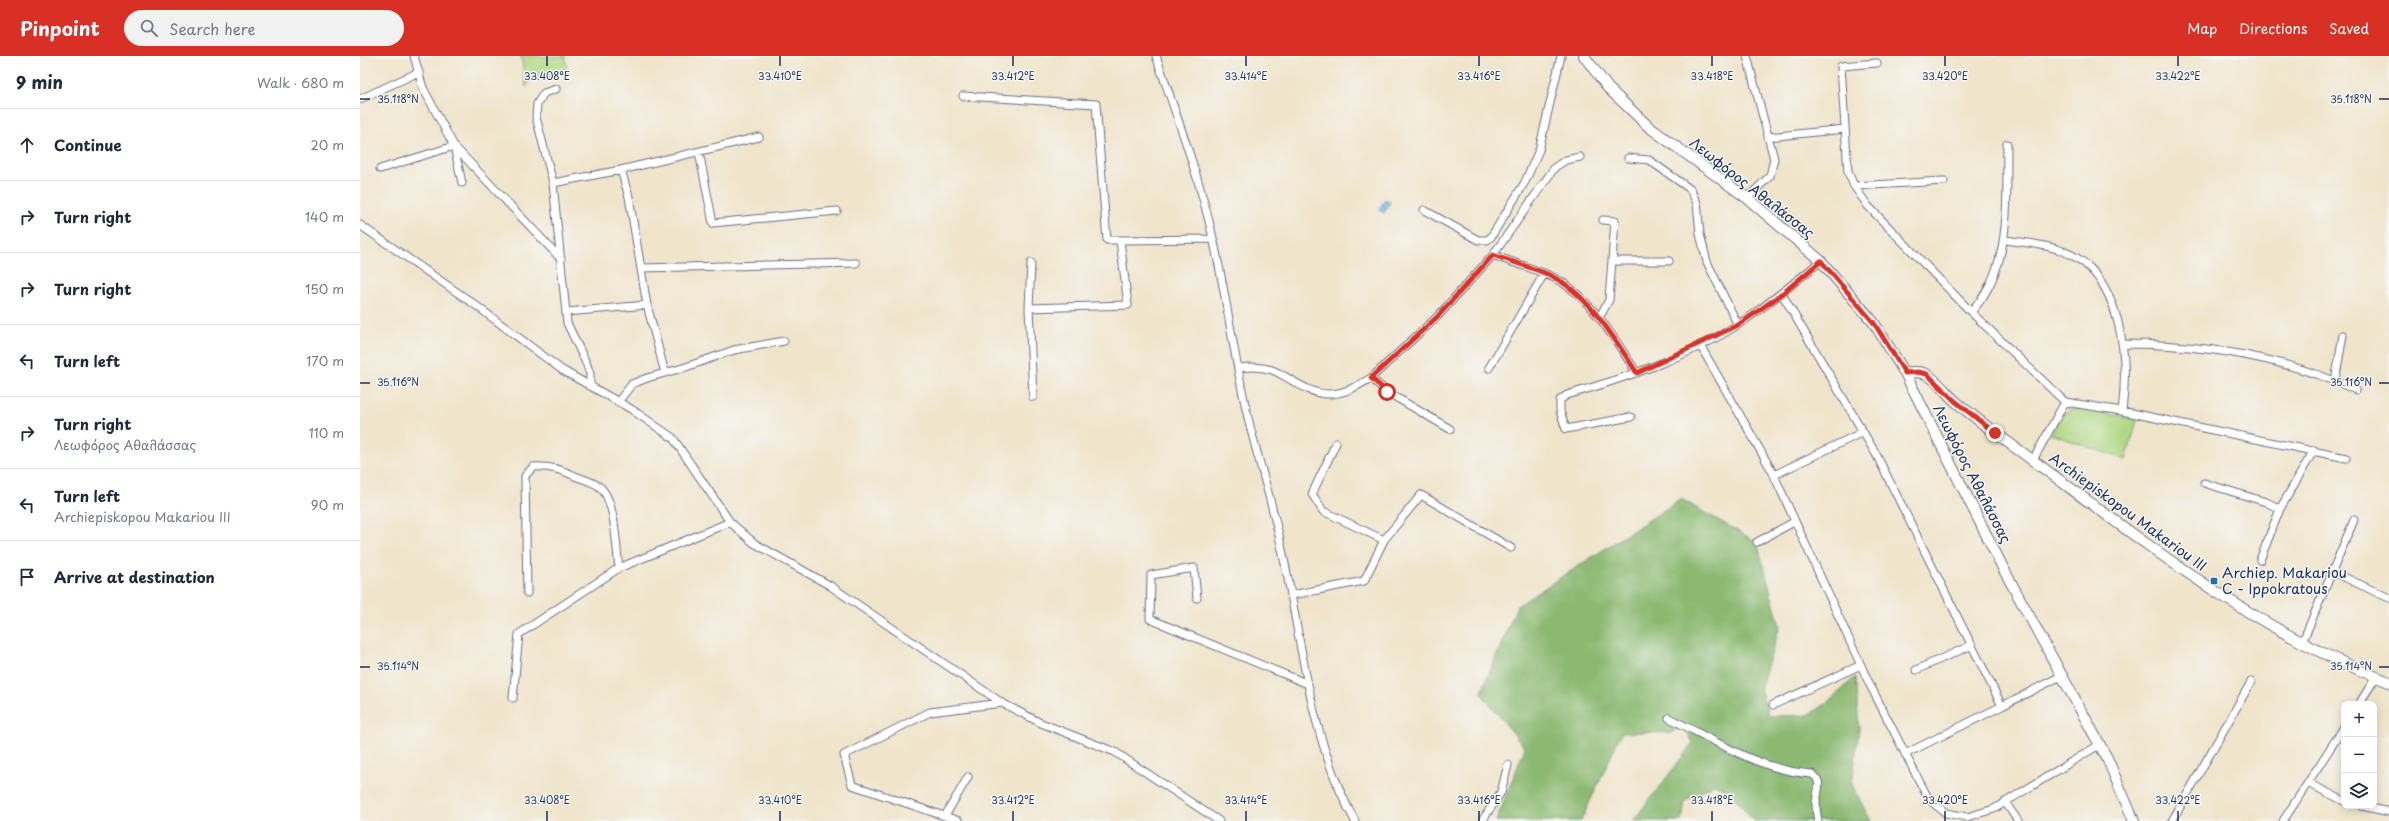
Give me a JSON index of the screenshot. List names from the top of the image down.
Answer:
{
  "streets": {
    "main road": ["Λεωφόρος Αθαλάσσας", "Archiepiskopou Makariou III"]
  },
  "crossings": [
    ["Λεωφόρος Αθαλάσσας", "Archiepiskopou Makariou III"]
  ],
  "places": {
    "transit": ["Archiep. Makariou C - Ippokratous"]
  },
  "page": {
    "header": "Pinpoint",
    "search": "Search here",
    "nav": ["Map", "Directions", "Saved"],
    "heading": ["9 min", "Walk · 680 m"],
    "list": [
      ["Continue", "20 m"],
      ["Turn right", "140 m"],
      ["Turn right", "150 m"],
      ["Turn left", "170 m"],
      ["Turn right", "Λεωφόρος Αθαλάσσας", "110 m"],
      ["Turn left", "Archiepiskopou Makariou III", "90 m"],
      "Arrive at destination"
    ],
    "map_buttons": ["+", "−"]
  },
  "coordinates": [
    "33.408°E",
    "33.410°E",
    "33.412°E",
    "33.414°E",
    "33.416°E",
    "33.418°E",
    "33.420°E",
    "33.422°E",
    "35.118°N",
    "35.116°N",
    "35.114°N"
  ]
}
